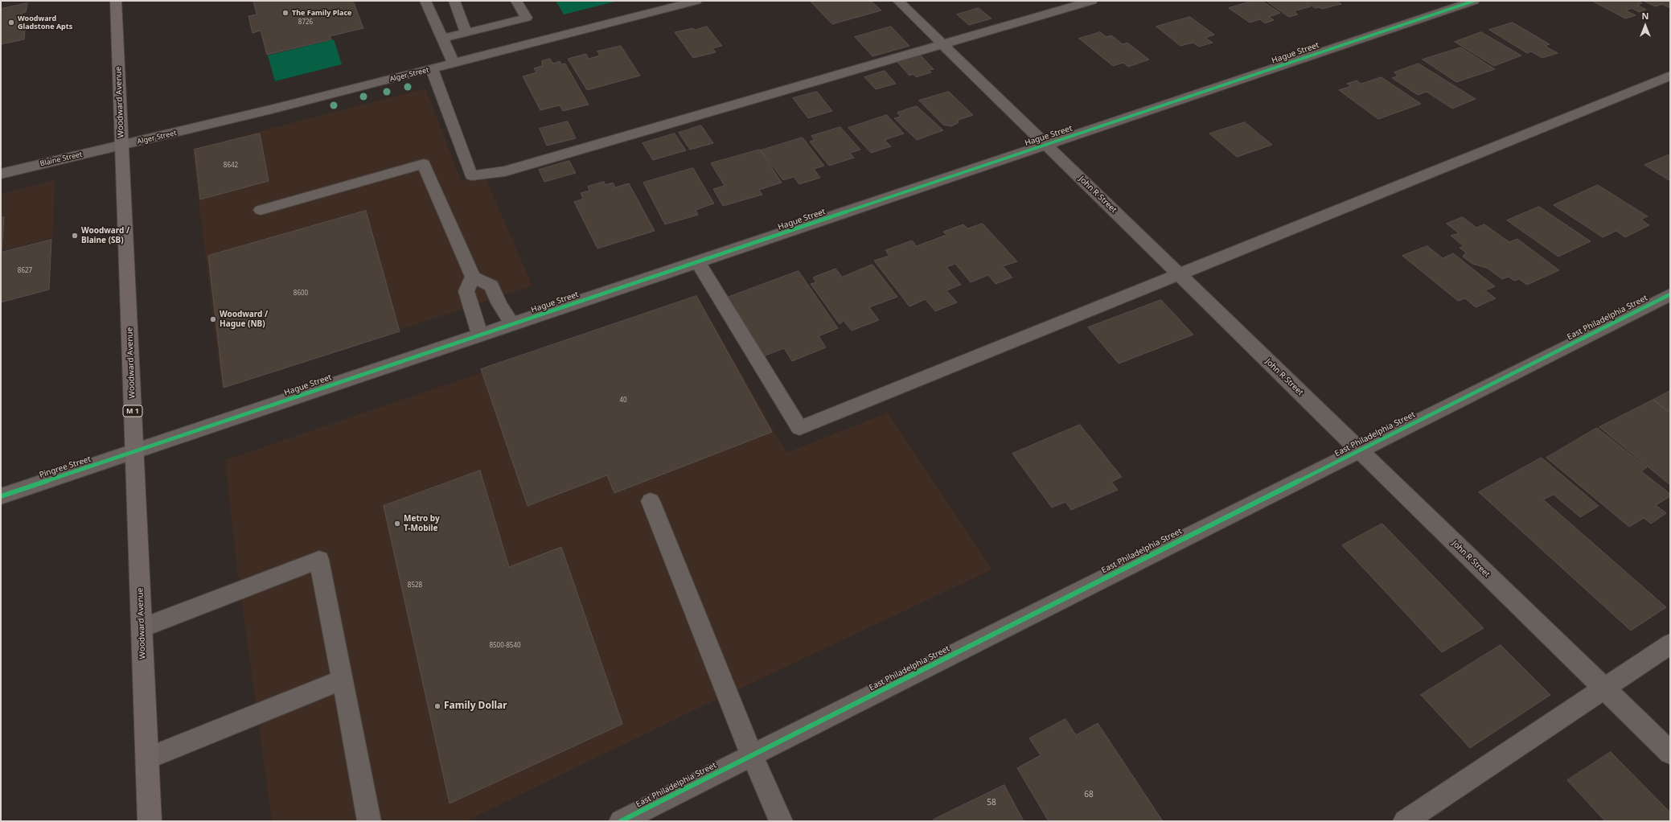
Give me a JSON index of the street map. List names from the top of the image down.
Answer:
{
  "streets": {
    "main road": ["Woodward Avenue", "M 1"],
    "street": [
      "Hague Street",
      "Alger Street",
      "Blaine Street",
      "John R Street",
      "East Philadelphia Street",
      "Pingree Street"
    ]
  },
  "crossings": [
    ["Hague Street", "Woodward Avenue"],
    ["Hague Street", "John R Street"],
    ["Hague Street", "Pingree Street"],
    ["Alger Street", "Woodward Avenue"],
    ["Alger Street", "Blaine Street"],
    ["Woodward Avenue", "Blaine Street"],
    ["Woodward Avenue", "Pingree Street"],
    ["John R Street", "East Philadelphia Street"]
  ],
  "places": [
    "The Family Place",
    "Woodward Gladstone Apts",
    "Woodward / Blaine (SB)",
    "Woodward / Hague (NB)",
    "Metro by T-Mobile",
    "Family Dollar"
  ],
  "house_numbers": [
    "8726",
    "8642",
    "8627",
    "8600",
    "40",
    "8528",
    "8500-8540",
    "68",
    "58"
  ],
  "north": "top"
}
